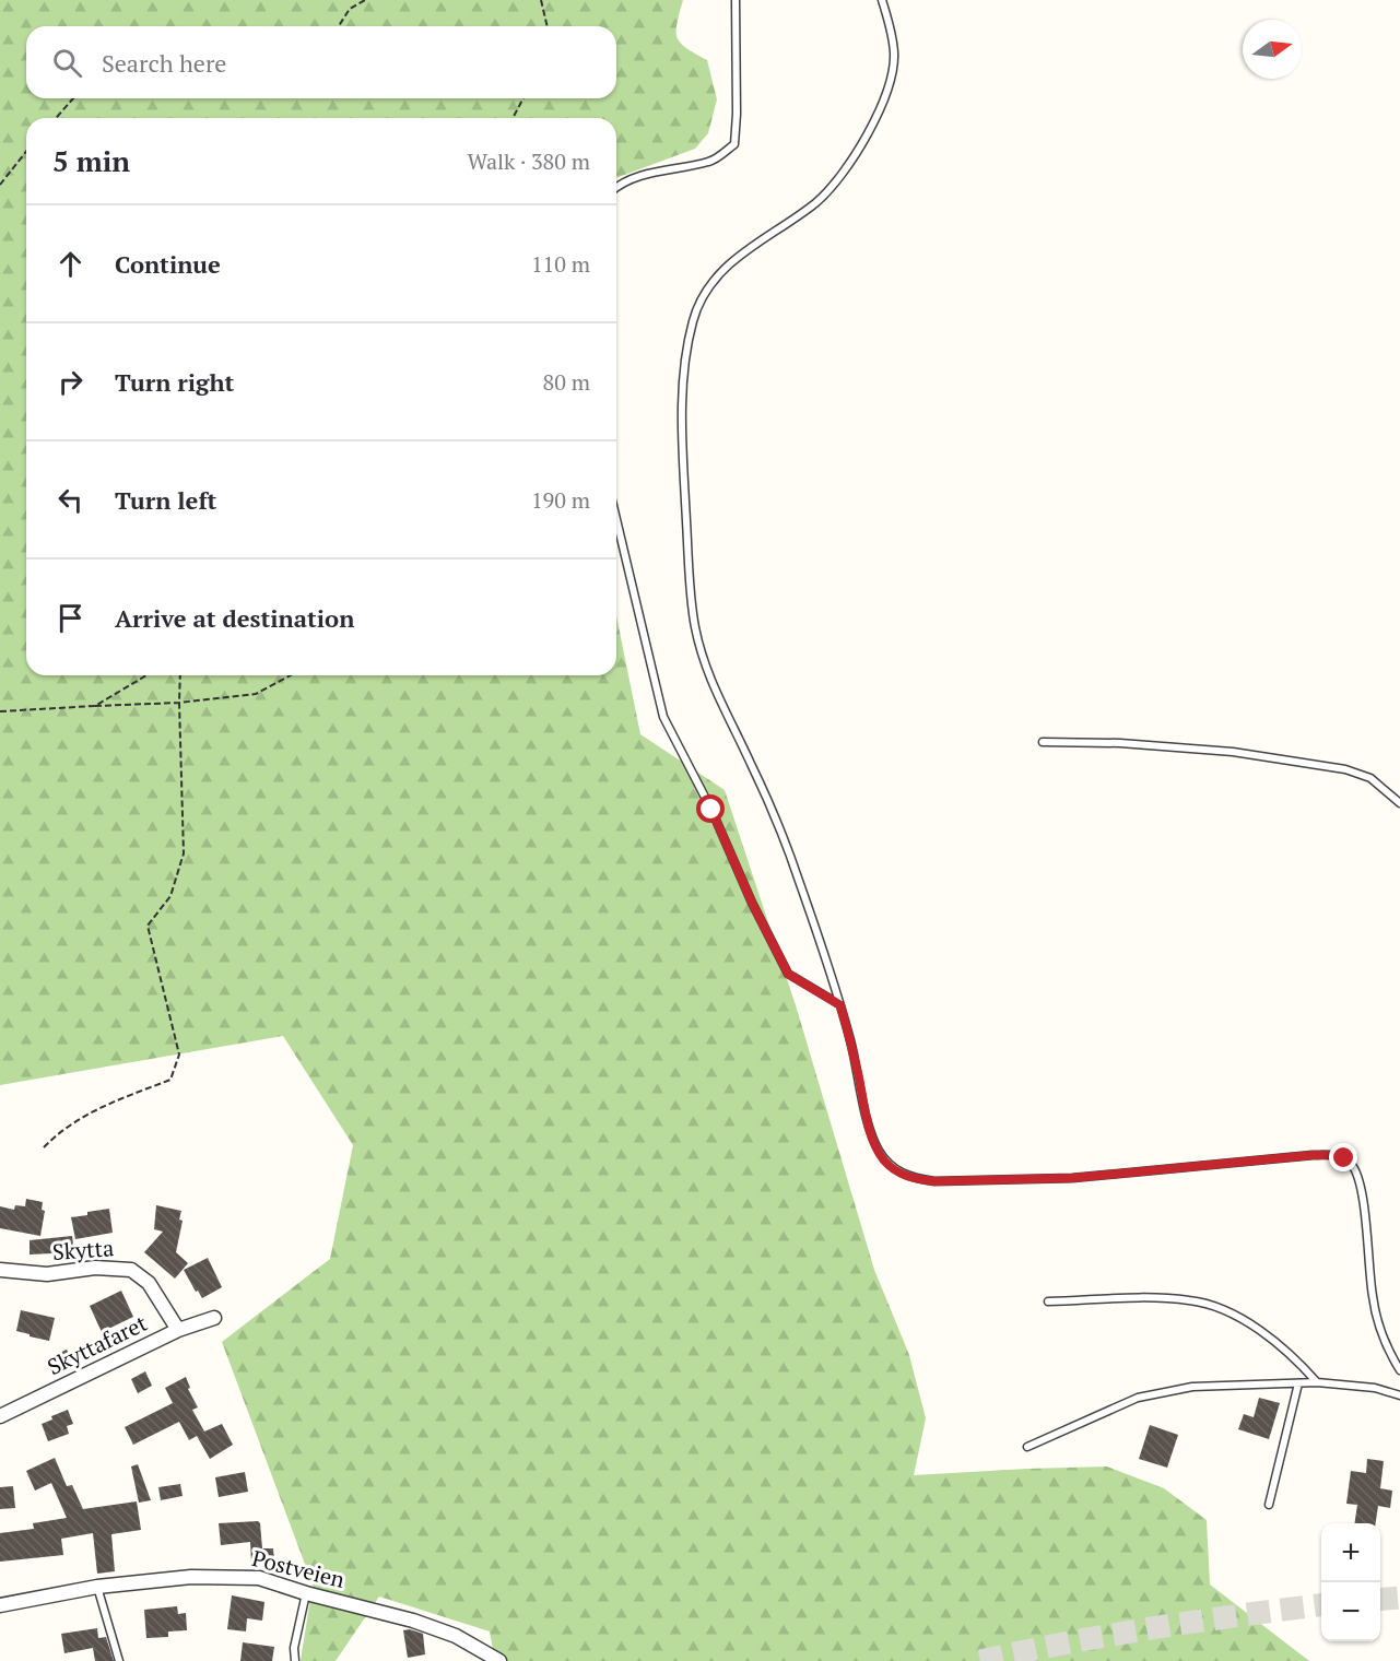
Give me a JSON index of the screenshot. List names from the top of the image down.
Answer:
{
  "streets": {
    "street": ["Skytta", "Skyttafaret", "Postveien"]
  },
  "crossings": [
    ["Skytta", "Skyttafaret"]
  ],
  "north": "right",
  "page": {
    "search": "Search here",
    "heading": ["5 min", "Walk · 380 m"],
    "list": [
      ["Continue", "110 m"],
      ["Turn right", "80 m"],
      ["Turn left", "190 m"],
      "Arrive at destination"
    ],
    "map_buttons": ["+", "−"]
  }
}
